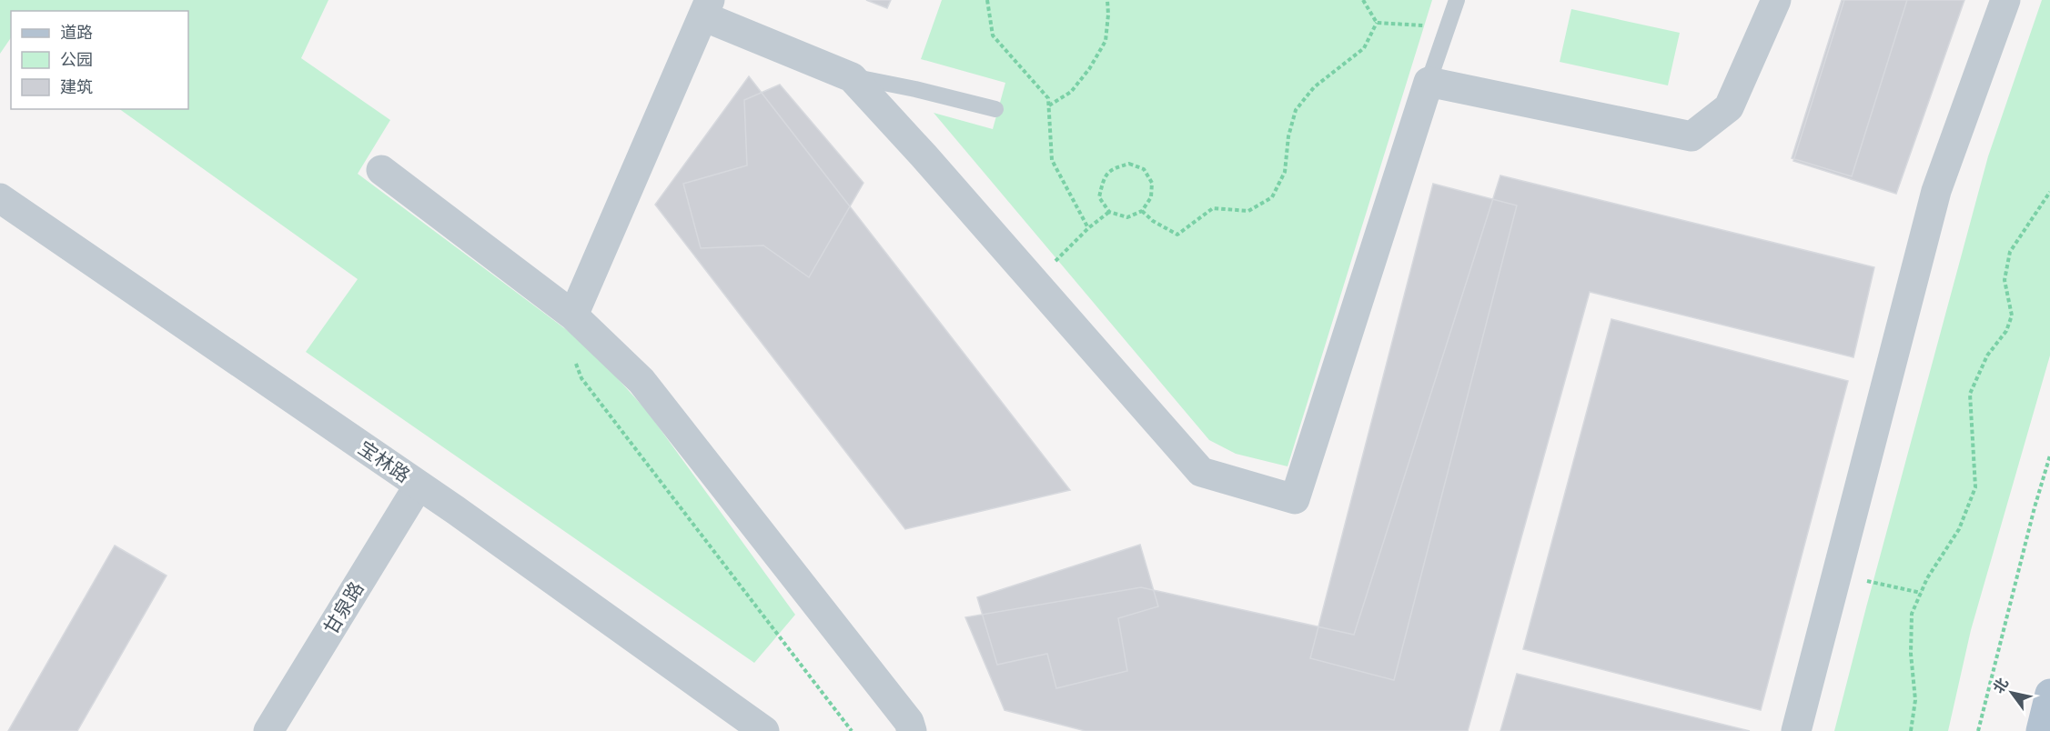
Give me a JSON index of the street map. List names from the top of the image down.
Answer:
{
  "streets": {
    "street": ["宝林路", "甘泉路"]
  },
  "crossings": [
    ["宝林路", "甘泉路"]
  ],
  "legend": ["道路", "公园", "建筑"],
  "north": "top left"
}
